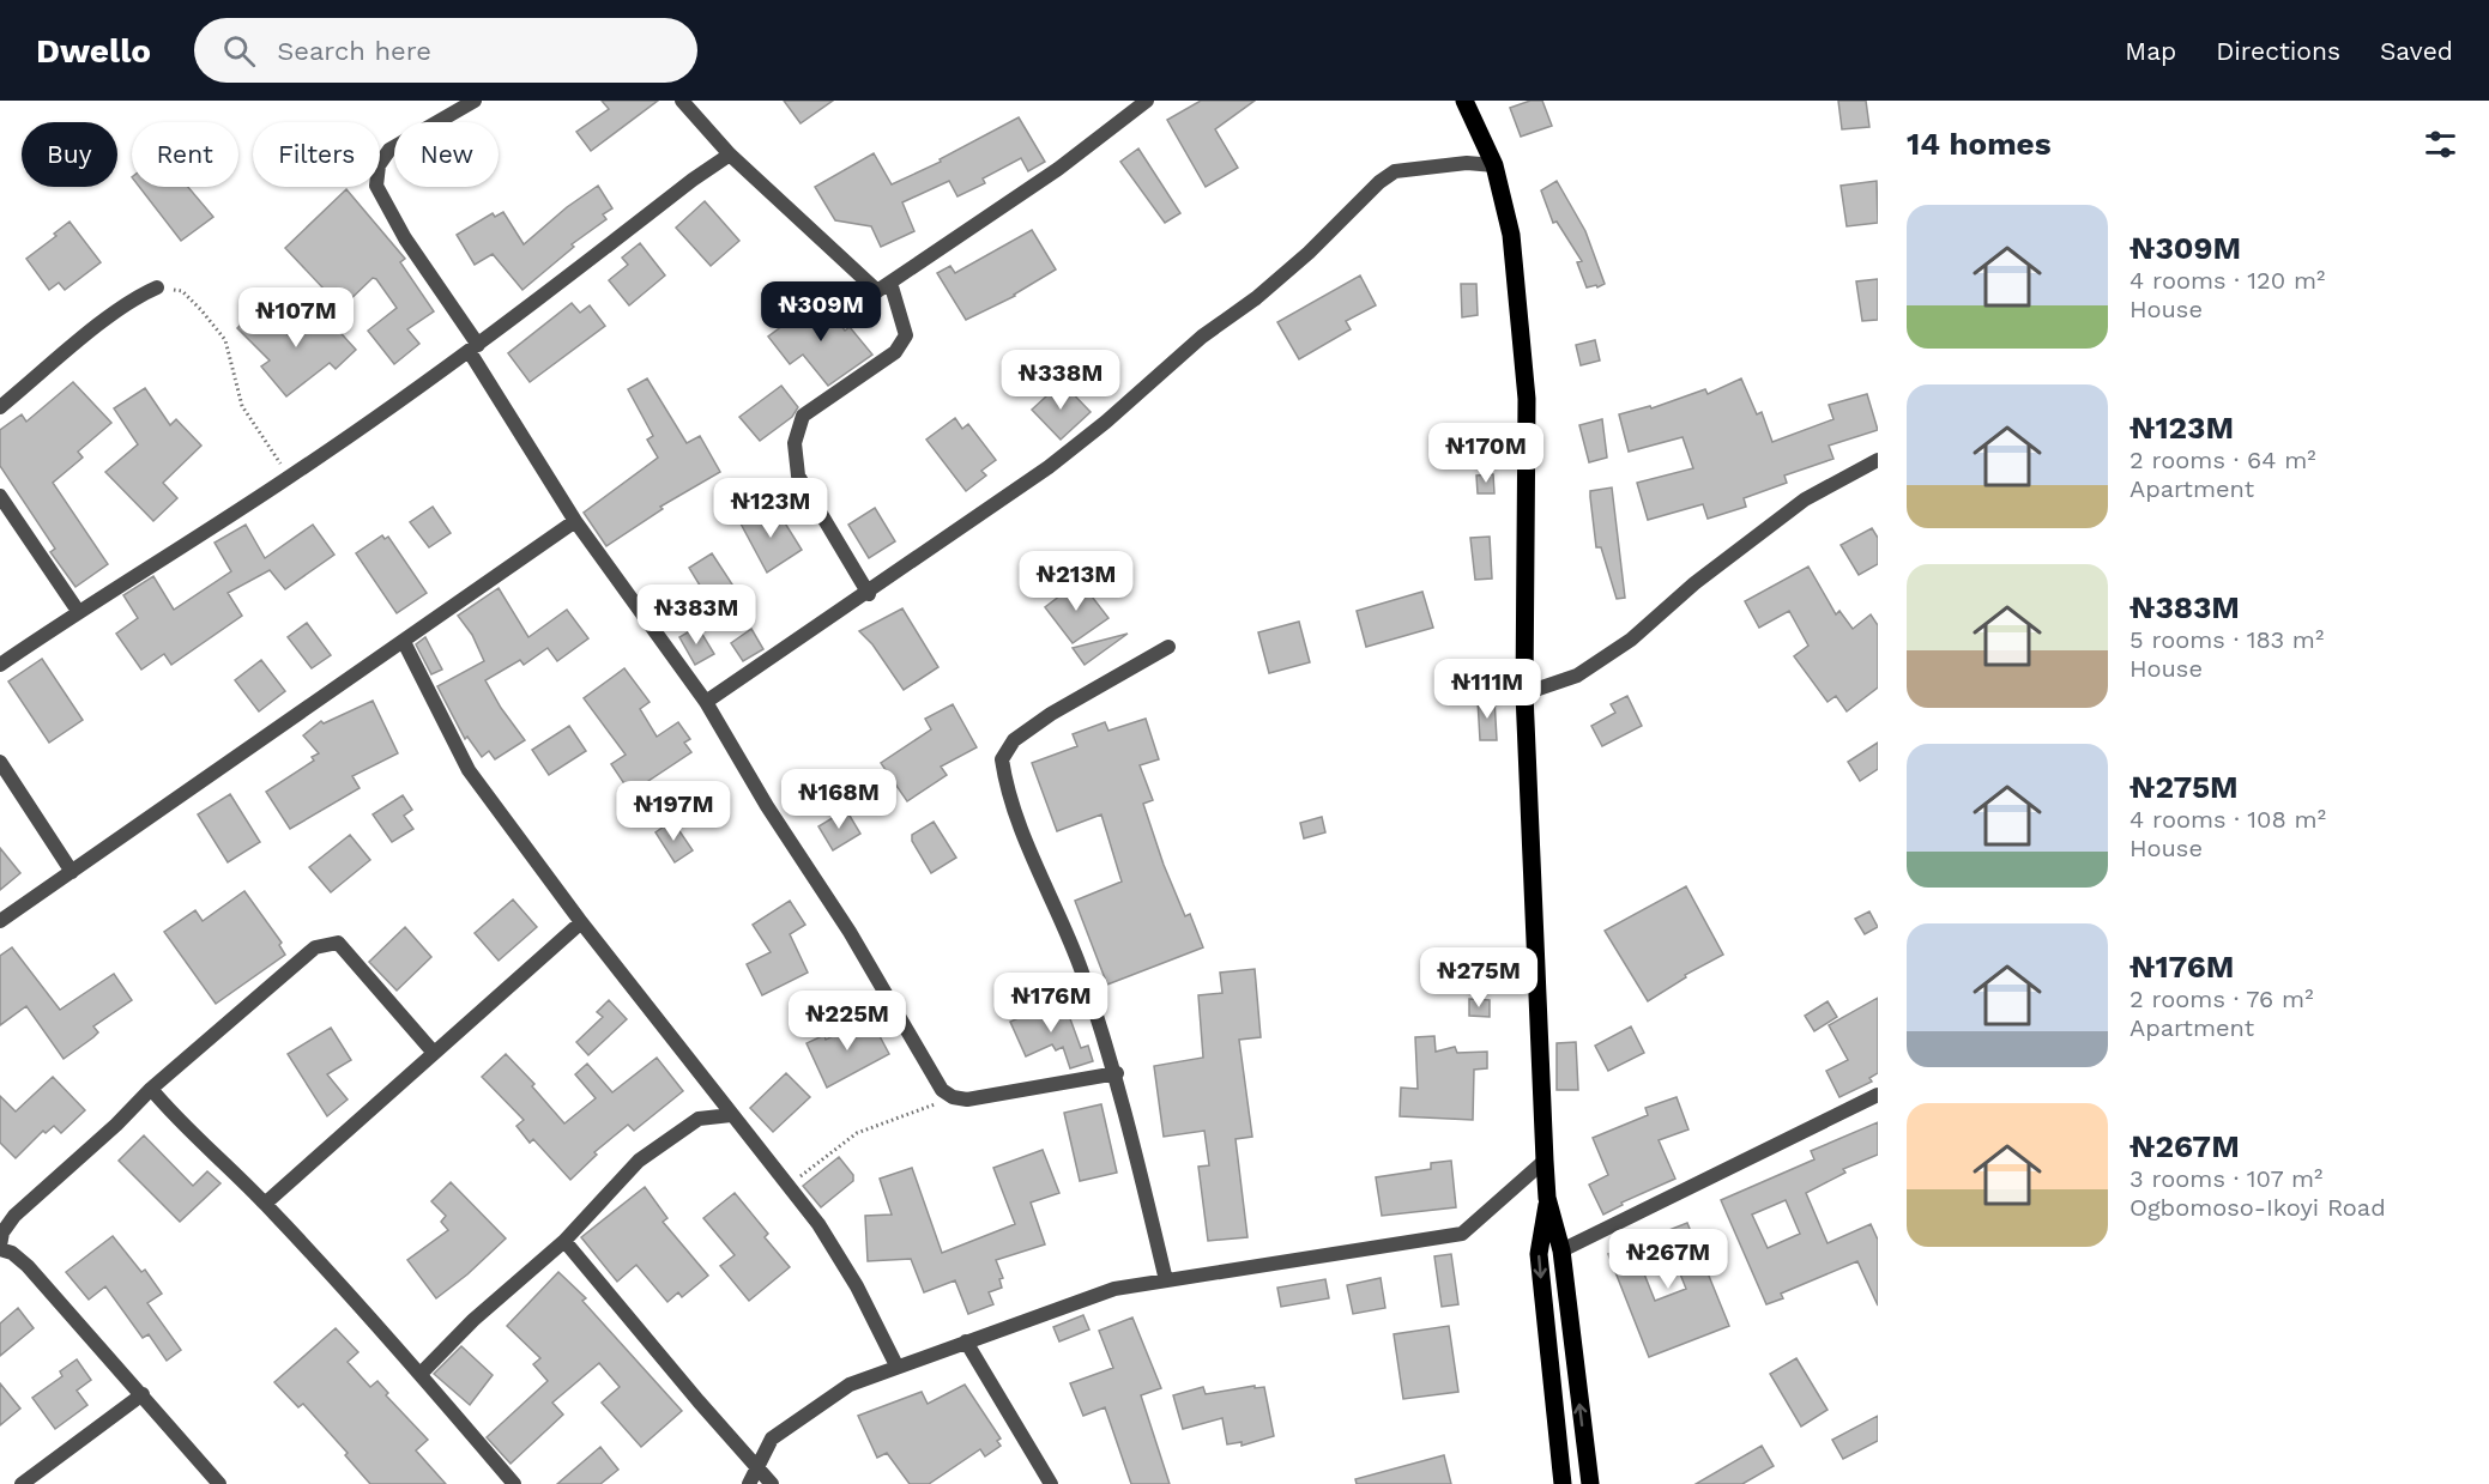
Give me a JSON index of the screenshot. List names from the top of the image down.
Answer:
{
  "page": {
    "header": "Dwello",
    "search": "Search here",
    "nav": ["Map", "Directions", "Saved"],
    "heading": "14 homes",
    "chip": [
      "Buy",
      "Rent",
      "Filters",
      "New"
    ],
    "list": [
      {
        "name": "₦309M",
        "note": "4 rooms · 120 m² · House"
      },
      {
        "name": "₦123M",
        "note": "2 rooms · 64 m² · Apartment"
      },
      {
        "name": "₦383M",
        "note": "5 rooms · 183 m² · House"
      },
      {
        "name": "₦275M",
        "note": "4 rooms · 108 m² · House"
      },
      {
        "name": "₦176M",
        "note": "2 rooms · 76 m² · Apartment"
      },
      {
        "name": "₦267M",
        "note": "3 rooms · 107 m² · Ogbomoso-Ikoyi Road"
      }
    ],
    "price": [
      "₦309M",
      "₦107M",
      "₦338M",
      "₦170M",
      "₦123M",
      "₦213M",
      "₦383M",
      "₦111M",
      "₦168M",
      "₦197M",
      "₦275M",
      "₦176M",
      "₦225M",
      "₦267M"
    ]
  }
}
